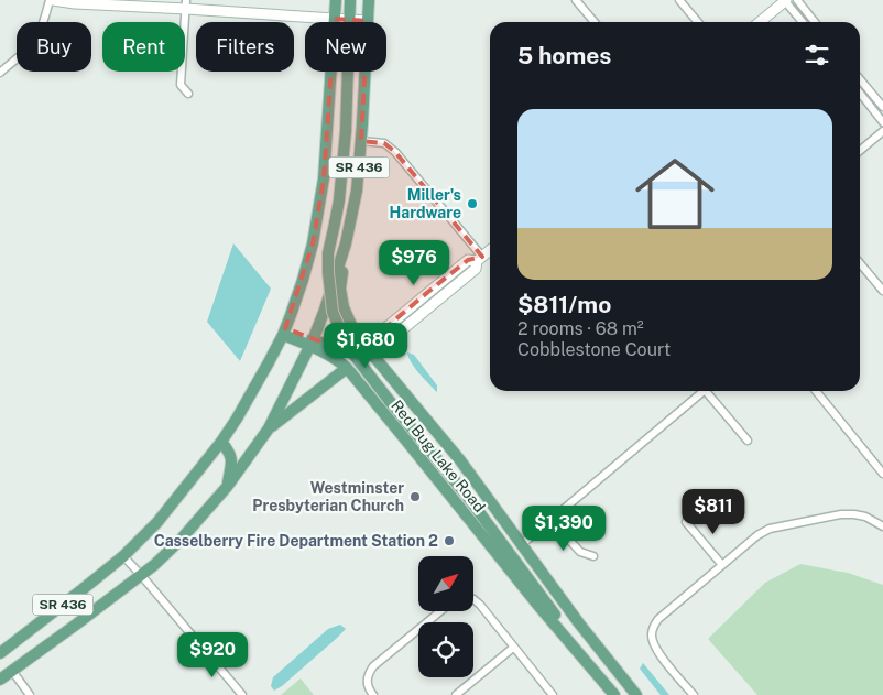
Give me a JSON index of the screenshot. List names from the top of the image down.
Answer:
{
  "streets": {
    "main road": ["SR 436", "Red Bug Lake Road"]
  },
  "crossings": [
    ["SR 436", "Red Bug Lake Road"]
  ],
  "places": ["Miller's Hardware", "Westminster Presbyterian Church", "Casselberry Fire Department Station 2"],
  "north": "top right",
  "page": {
    "chip": [
      "Buy",
      "Rent",
      "Filters",
      "New"
    ],
    "heading": "5 homes",
    "list": [
      {
        "name": "$811/mo",
        "note": "2 rooms · 68 m² · Cobblestone Court"
      }
    ],
    "price": [
      "$976",
      "$1,680",
      "$811",
      "$1,390",
      "$920"
    ]
  }
}
